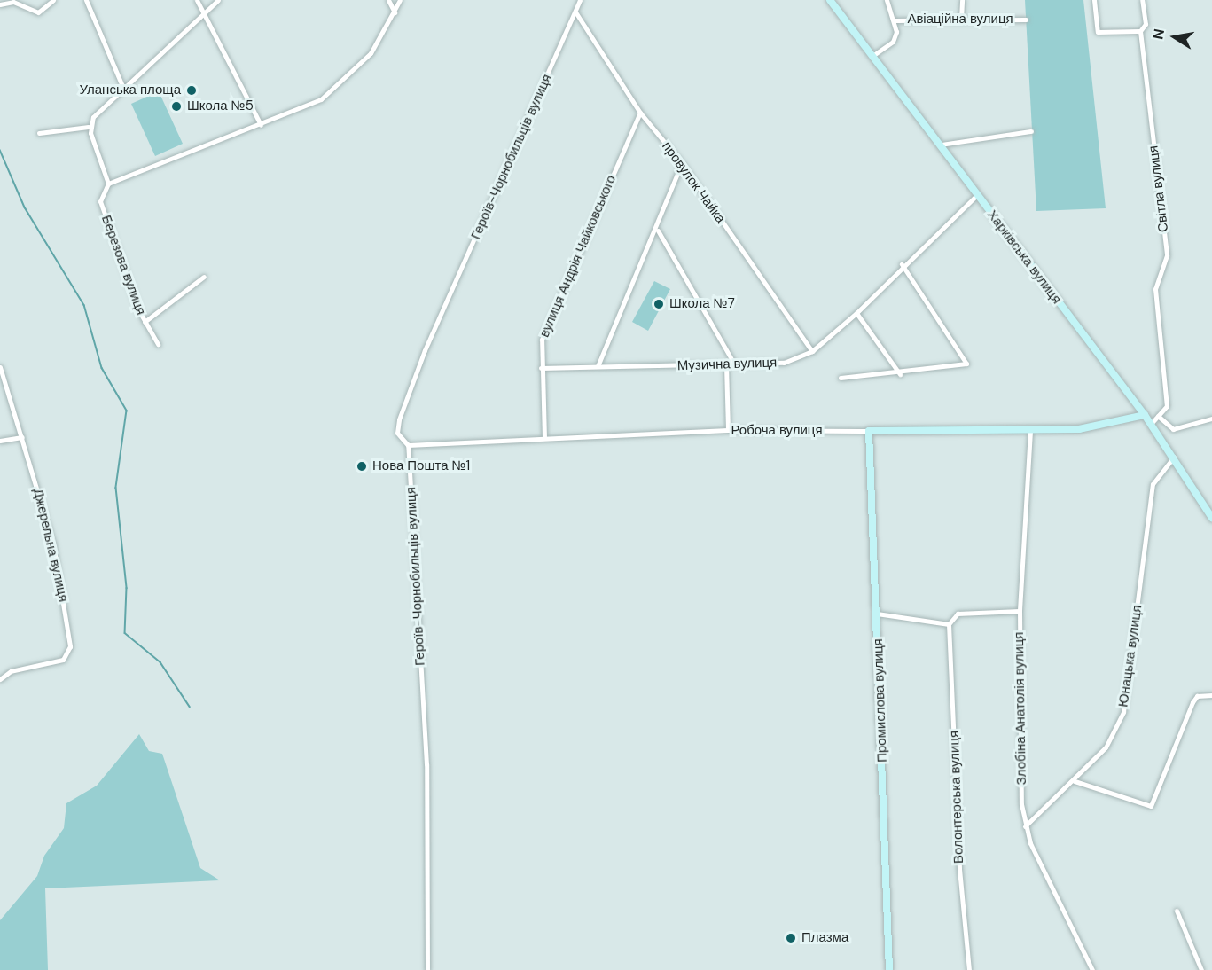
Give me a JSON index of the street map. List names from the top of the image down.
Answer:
{
  "streets": {
    "street": [
      "Авіаційна вулиця",
      "Героїв-Чорнобильців вулиця",
      "провулок Чайка",
      "Світла вулиця",
      "вулиця Андрія Чайковського",
      "Харківська вулиця",
      "Березова вулиця",
      "Музична вулиця",
      "Робоча вулиця",
      "Джерельна вулиця",
      "Юнацька вулиця",
      "Промислова вулиця",
      "Злобіна Анатолія вулиця",
      "Волонтерська вулиця"
    ]
  },
  "crossings": [
    ["Героїв-Чорнобильців вулиця", "провулок Чайка"],
    ["Героїв-Чорнобильців вулиця", "Робоча вулиця"],
    ["провулок Чайка", "вулиця Андрія Чайковського"],
    ["провулок Чайка", "Музична вулиця"],
    ["вулиця Андрія Чайковського", "Музична вулиця"],
    ["вулиця Андрія Чайковського", "Робоча вулиця"],
    ["Харківська вулиця", "Музична вулиця"],
    ["Харківська вулиця", "Робоча вулиця"],
    ["Харківська вулиця", "Юнацька вулиця"],
    ["Робоча вулиця", "Промислова вулиця"],
    ["Робоча вулиця", "Злобіна Анатолія вулиця"],
    ["Юнацька вулиця", "Злобіна Анатолія вулиця"]
  ],
  "places": [
    "Уланська площа",
    "Школа №5",
    "Школа №7",
    "Нова Пошта №1",
    "Плазма"
  ],
  "north": "left"
}
